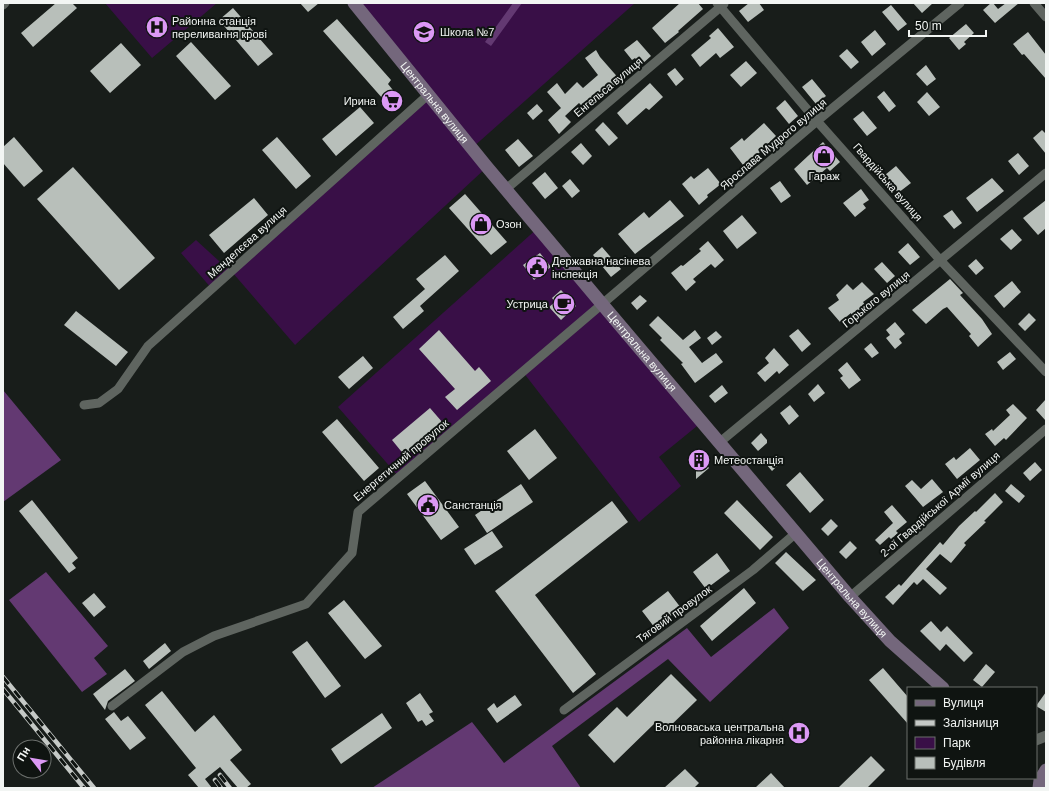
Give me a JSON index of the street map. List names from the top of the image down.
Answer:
{
  "streets": {
    "main road": ["Центральна вулиця"],
    "street": [
      "Енгельса вулиця",
      "Ярослава Мудрого вулиця",
      "Гвардійська вулиця",
      "Менделєєва вулиця",
      "Горького вулиця",
      "Енергетичний провулок",
      "2-ої Гвардійської Армії вулиця",
      "Тяговий провулок"
    ]
  },
  "crossings": [
    ["Енгельса вулиця", "Центральна вулиця"],
    ["Енгельса вулиця", "Гвардійська вулиця"],
    ["Центральна вулиця", "Ярослава Мудрого вулиця"],
    ["Центральна вулиця", "Менделєєва вулиця"],
    ["Центральна вулиця", "Горького вулиця"],
    ["Центральна вулиця", "Енергетичний провулок"],
    ["Центральна вулиця", "2-ої Гвардійської Армії вулиця"],
    ["Центральна вулиця", "Тяговий провулок"],
    ["Ярослава Мудрого вулиця", "Гвардійська вулиця"],
    ["Ярослава Мудрого вулиця", "Енергетичний провулок"],
    ["Гвардійська вулиця", "Горького вулиця"]
  ],
  "places": {
    "hospital": ["Районна станція переливання крові", "Волноваська центральна районна лікарня"],
    "school or university": ["Школа №7"],
    "supermarket": ["Ирина"],
    "shop": ["Гараж", "Озон"],
    "public building": ["Державна насiнева iнспекцiя", "Санстанція"],
    "cafe": ["Устрица"],
    "building": ["Метеостанція"]
  },
  "legend": [
    "Вулиця",
    "Залізниця",
    "Парк",
    "Будівля"
  ],
  "scale_bar": "50 m",
  "north": "top left"
}
